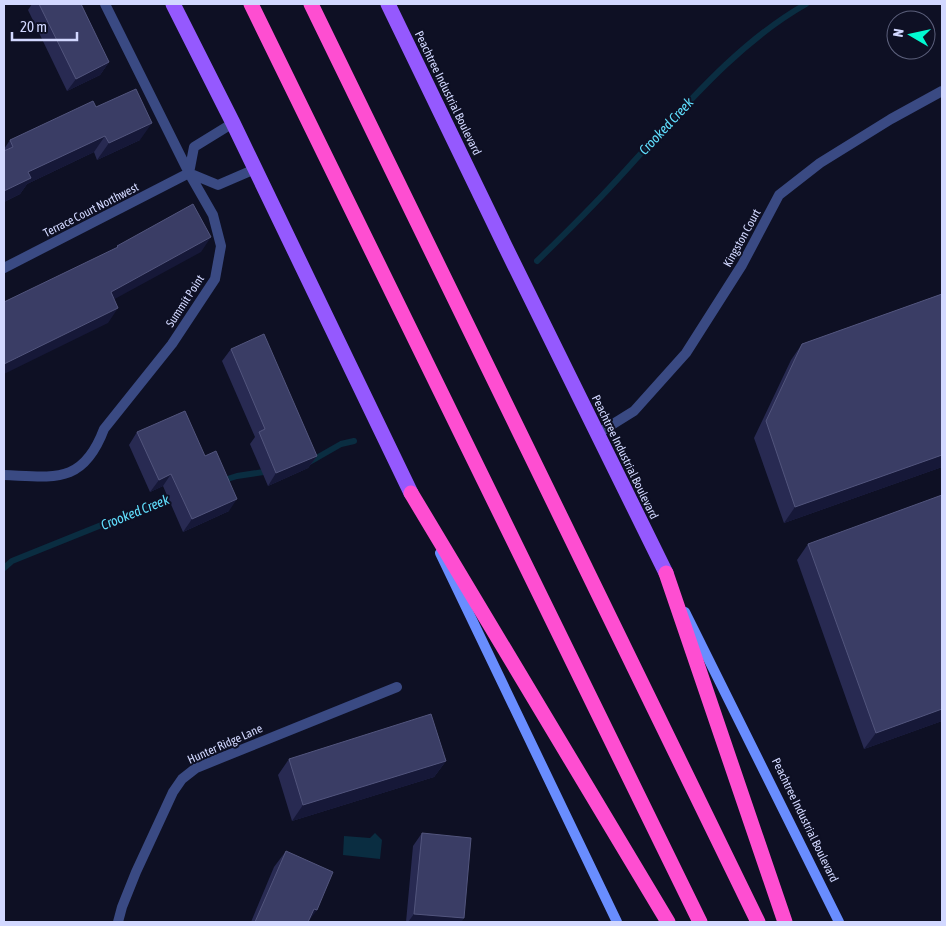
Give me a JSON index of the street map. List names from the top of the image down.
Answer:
{
  "streets": {
    "main road": ["Peachtree Industrial Boulevard"],
    "street": [
      "Terrace Court Northwest",
      "Kingston Court",
      "Summit Point",
      "Hunter Ridge Lane"
    ]
  },
  "crossings": [
    ["Peachtree Industrial Boulevard", "Kingston Court"],
    ["Terrace Court Northwest", "Summit Point"]
  ],
  "water": ["Crooked Creek"],
  "scale_bar": "20 m",
  "north": "left"
}
